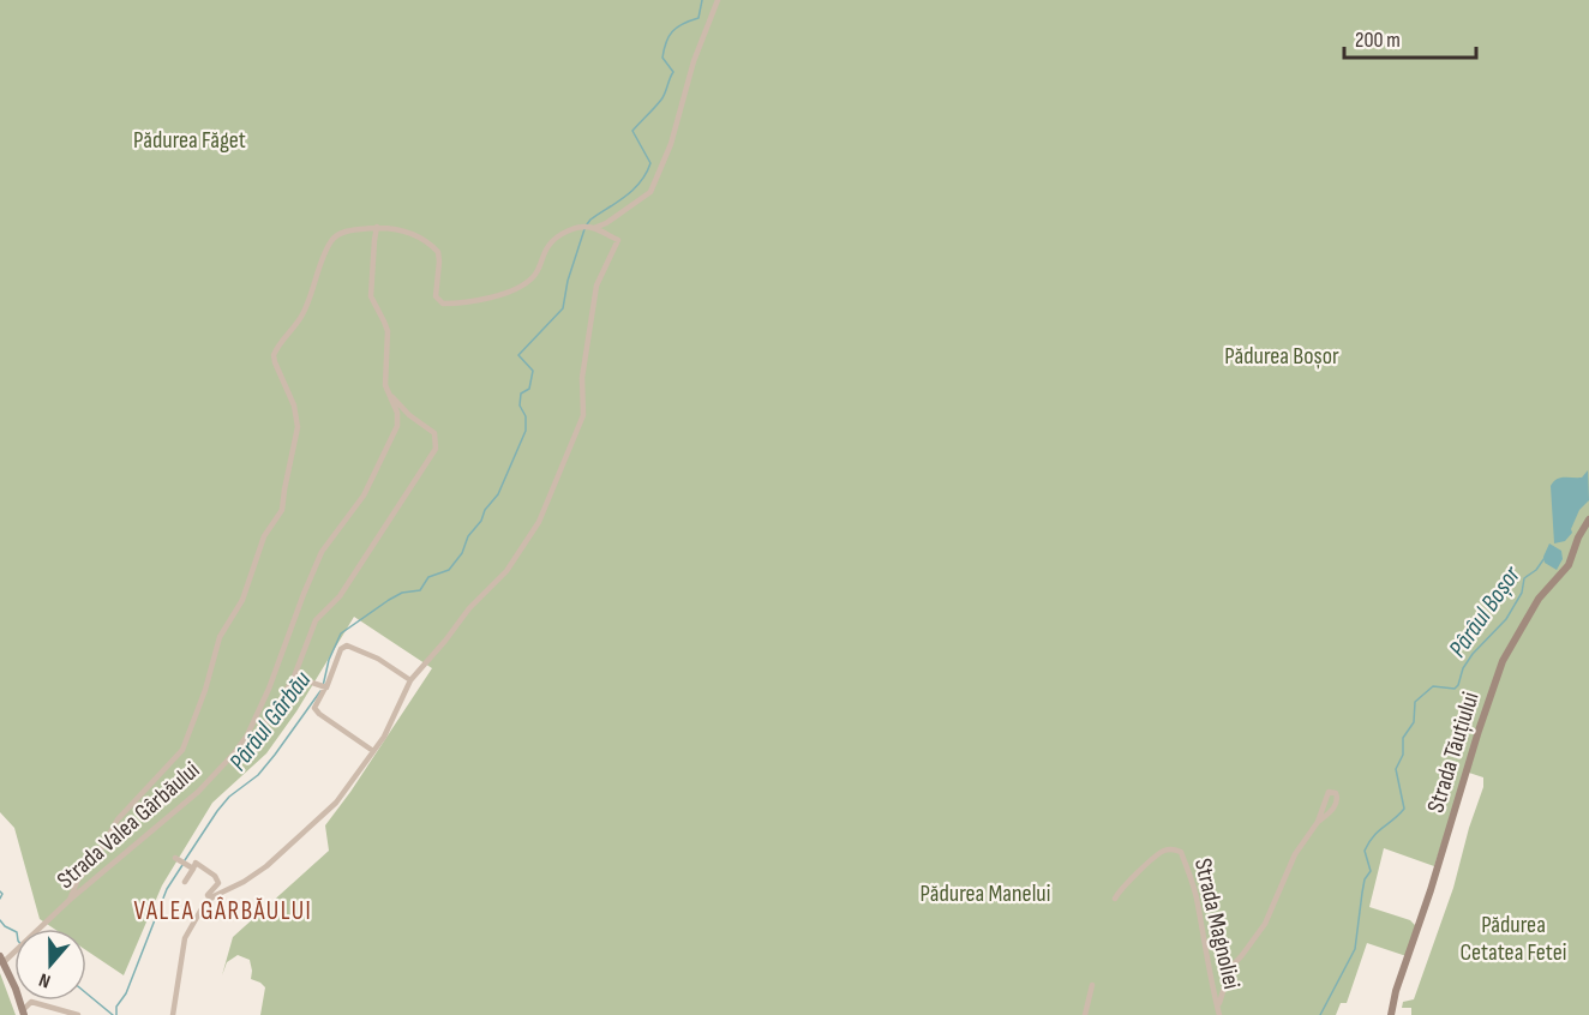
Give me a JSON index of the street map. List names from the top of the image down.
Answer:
{
  "streets": {
    "main road": ["Strada Tăuțiului"],
    "street": ["Strada Valea Gârbăului", "Strada Magnoliei"]
  },
  "districts": ["VALEA GÂRBĂULUI"],
  "water": ["Pârâul Boșor", "Pârâul Gârbău"],
  "parks": [
    "Pădurea Făget",
    "Pădurea Boșor",
    "Pădurea Manelui",
    "Pădurea Cetatea Fetei"
  ],
  "scale_bar": "200 m",
  "north": "bottom"
}
